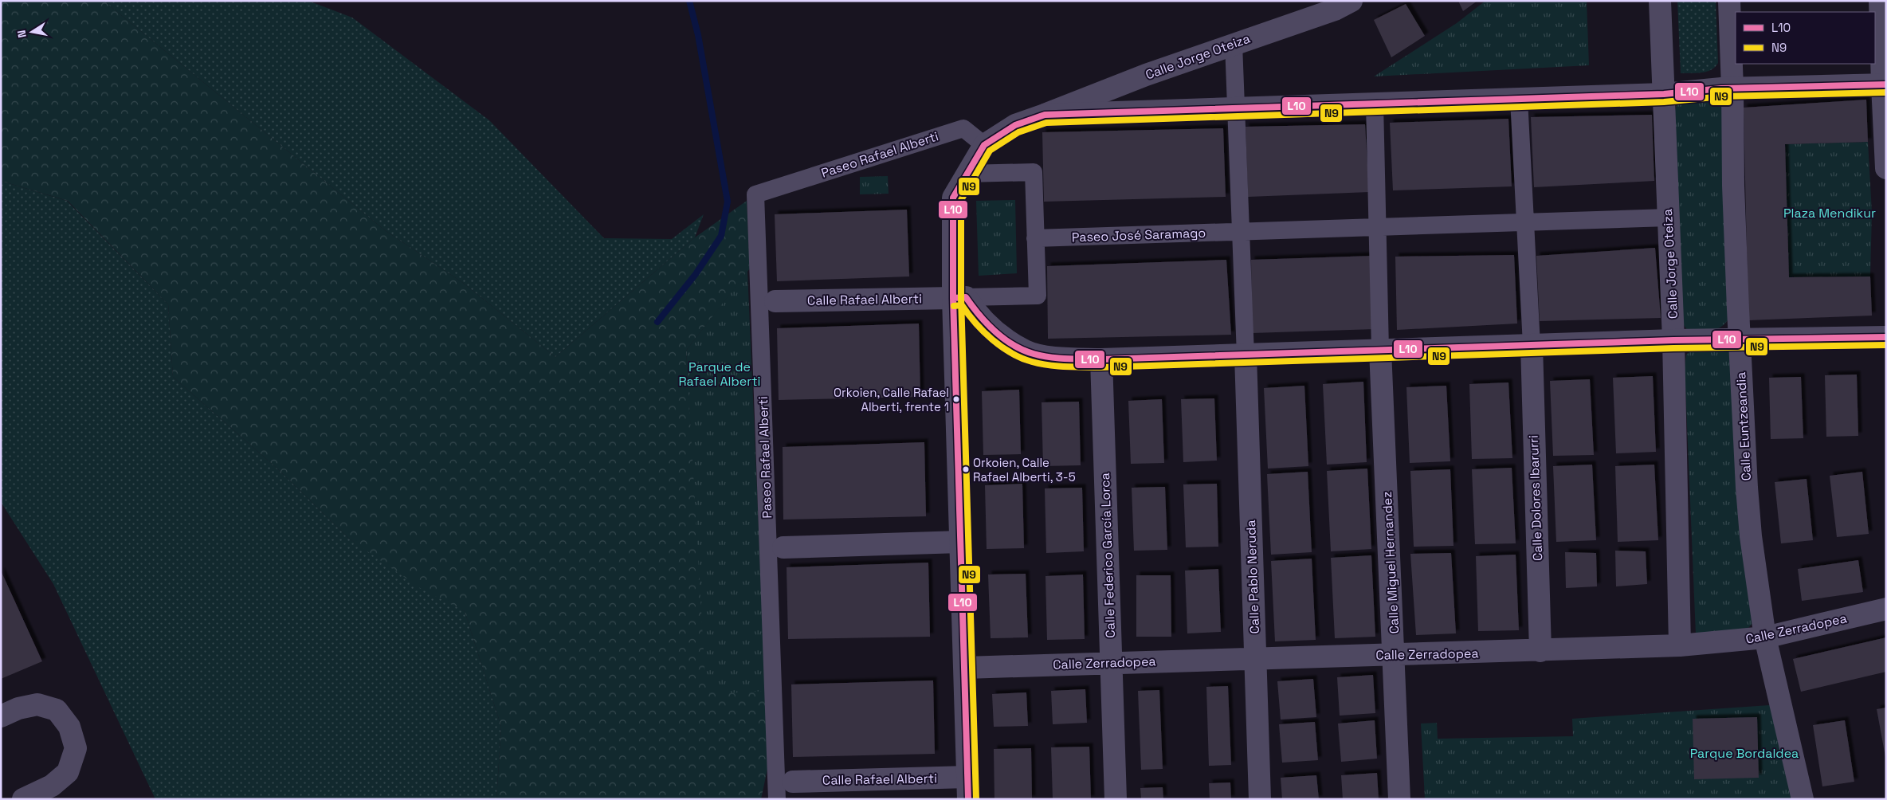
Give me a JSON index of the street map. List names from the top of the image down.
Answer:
{
  "streets": {
    "street": [
      "Calle Jorge Oteiza",
      "Paseo Rafael Alberti",
      "Paseo José Saramago",
      "Calle Rafael Alberti",
      "Calle Euntzeandia",
      "Calle Dolores Ibarurri",
      "Calle Federico García Lorca",
      "Calle Miguel Hernandez",
      "Calle Pablo Neruda",
      "Calle Zerradopea"
    ]
  },
  "crossings": [
    ["Calle Jorge Oteiza", "Paseo Rafael Alberti"],
    ["Calle Jorge Oteiza", "Paseo José Saramago"],
    ["Calle Jorge Oteiza", "Calle Zerradopea"],
    ["Calle Euntzeandia", "Calle Zerradopea"],
    ["Calle Dolores Ibarurri", "Calle Zerradopea"],
    ["Calle Federico García Lorca", "Calle Zerradopea"],
    ["Calle Miguel Hernandez", "Calle Zerradopea"],
    ["Calle Pablo Neruda", "Calle Zerradopea"]
  ],
  "parks": ["Plaza Mendikur", "Parque de Rafael Alberti", "Parque Bordaldea"],
  "places": ["Orkoien, Calle Rafael Alberti, frente 1", "Orkoien, Calle Rafael Alberti, 3-5"],
  "lines": ["transit line L10", "transit line N9"],
  "legend": ["L10", "N9"],
  "north": "left"
}
